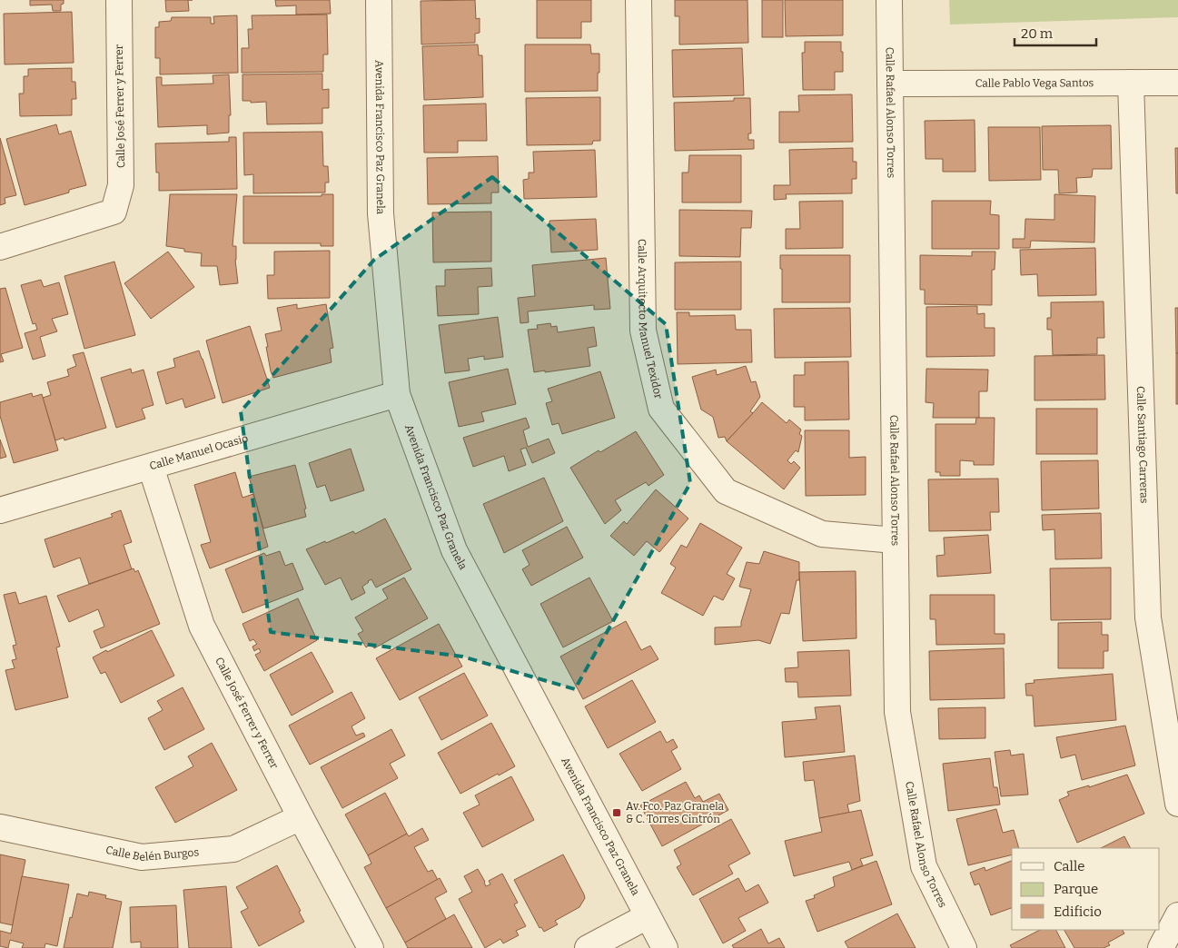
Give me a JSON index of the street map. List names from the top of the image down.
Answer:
{
  "streets": {
    "street": [
      "Calle Pablo Vega Santos",
      "Calle José Ferrer y Ferrer",
      "Calle Rafael Alonso Torres",
      "Avenida Francisco Paz Granela",
      "Calle Arquitecto Manuel Texidor",
      "Calle Santiago Carreras",
      "Calle Manuel Ocasio",
      "Calle Belén Burgos"
    ]
  },
  "crossings": [
    ["Calle Pablo Vega Santos", "Calle Rafael Alonso Torres"],
    ["Calle Pablo Vega Santos", "Calle Santiago Carreras"],
    ["Calle José Ferrer y Ferrer", "Calle Manuel Ocasio"],
    ["Calle José Ferrer y Ferrer", "Calle Belén Burgos"],
    ["Calle Rafael Alonso Torres", "Calle Arquitecto Manuel Texidor"],
    ["Avenida Francisco Paz Granela", "Calle Manuel Ocasio"]
  ],
  "places": {
    "transit": ["Av. Fco. Paz Granela & C. Torres Cintrón"]
  },
  "legend": ["Calle", "Parque", "Edificio"],
  "scale_bar": "20 m"
}
